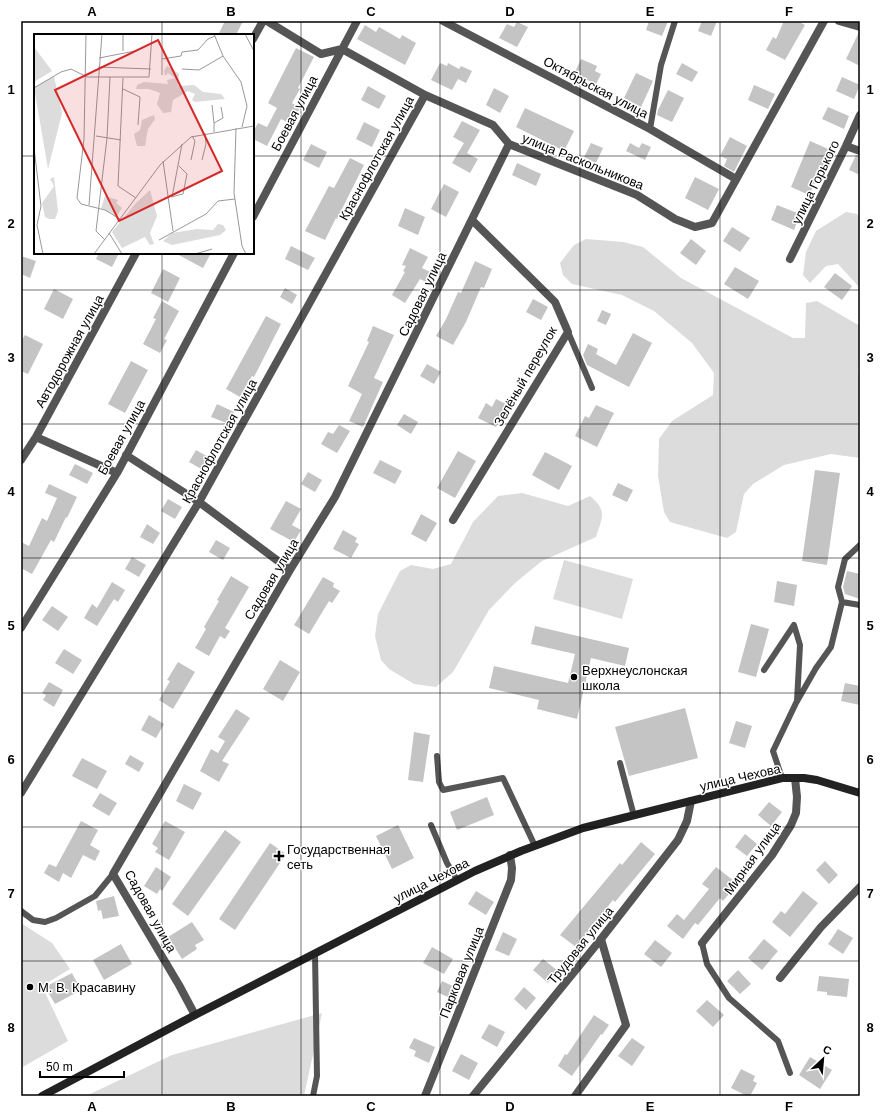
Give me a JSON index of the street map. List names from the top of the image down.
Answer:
{
  "streets": {
    "street": [
      "Октябрьская улица",
      "Боевая улица",
      "Краснофлотская улица",
      "улица Раскольникова",
      "улица Горького",
      "Садовая улица",
      "Автодорожная улица",
      "Зелёный переулок",
      "улица Чехова",
      "Мирная улица",
      "Трудовая улица",
      "Парковая улица"
    ]
  },
  "crossings": [
    ["Октябрьская улица", "улица Раскольникова"],
    ["Боевая улица", "улица Раскольникова"],
    ["Краснофлотская улица", "улица Раскольникова"],
    ["улица Раскольникова", "Садовая улица"],
    ["Садовая улица", "Зелёный переулок"],
    ["Садовая улица", "улица Чехова"],
    ["улица Чехова", "Мирная улица"],
    ["улица Чехова", "Трудовая улица"],
    ["улица Чехова", "Парковая улица"]
  ],
  "places": {
    "other": ["Верхнеуслонская школа", "М. В. Красавину"],
    "health": ["Государственная сеть"]
  },
  "scale_bar": "50 m",
  "north": "top right",
  "grid": {
    "columns": [
      "A",
      "B",
      "C",
      "D",
      "E",
      "F"
    ],
    "rows": [
      "1",
      "2",
      "3",
      "4",
      "5",
      "6",
      "7",
      "8"
    ]
  }
}
